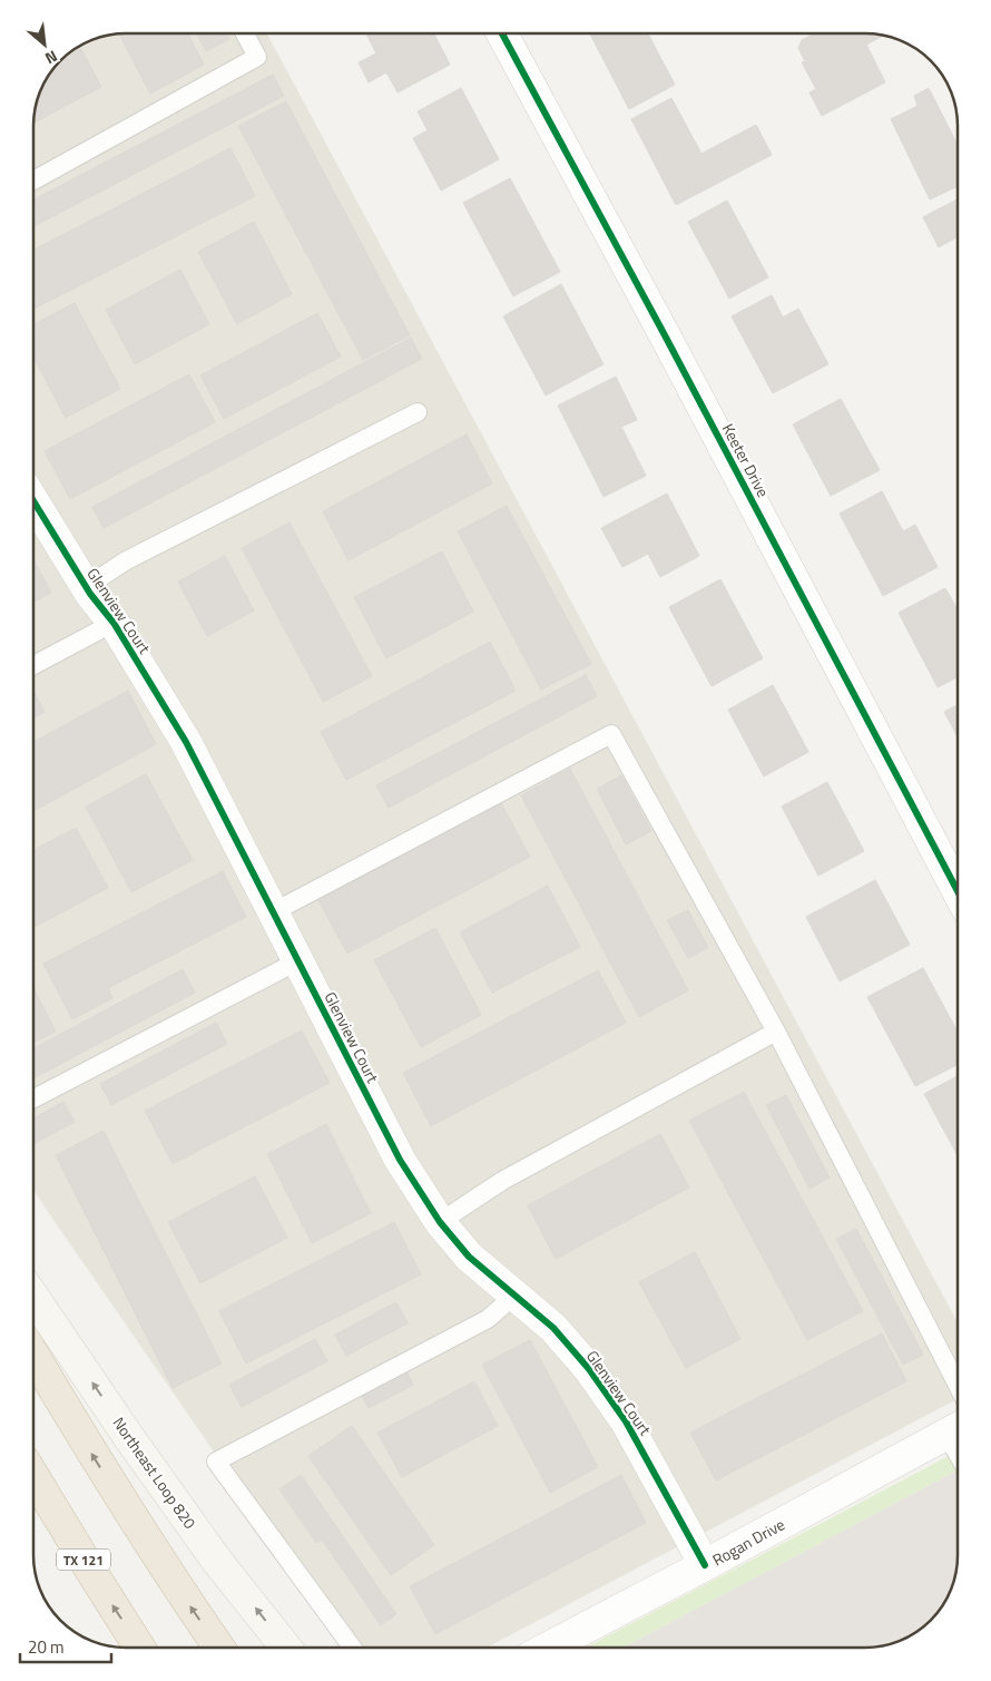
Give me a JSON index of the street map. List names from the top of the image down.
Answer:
{
  "streets": {
    "highway": ["TX 121"],
    "main road": ["Northeast Loop 820"],
    "street": ["Keeter Drive", "Glenview Court", "Rogan Drive"]
  },
  "crossings": [
    ["Glenview Court", "Rogan Drive"]
  ],
  "one_way": ["Northeast Loop 820"],
  "scale_bar": "20 m",
  "north": "bottom right"
}
